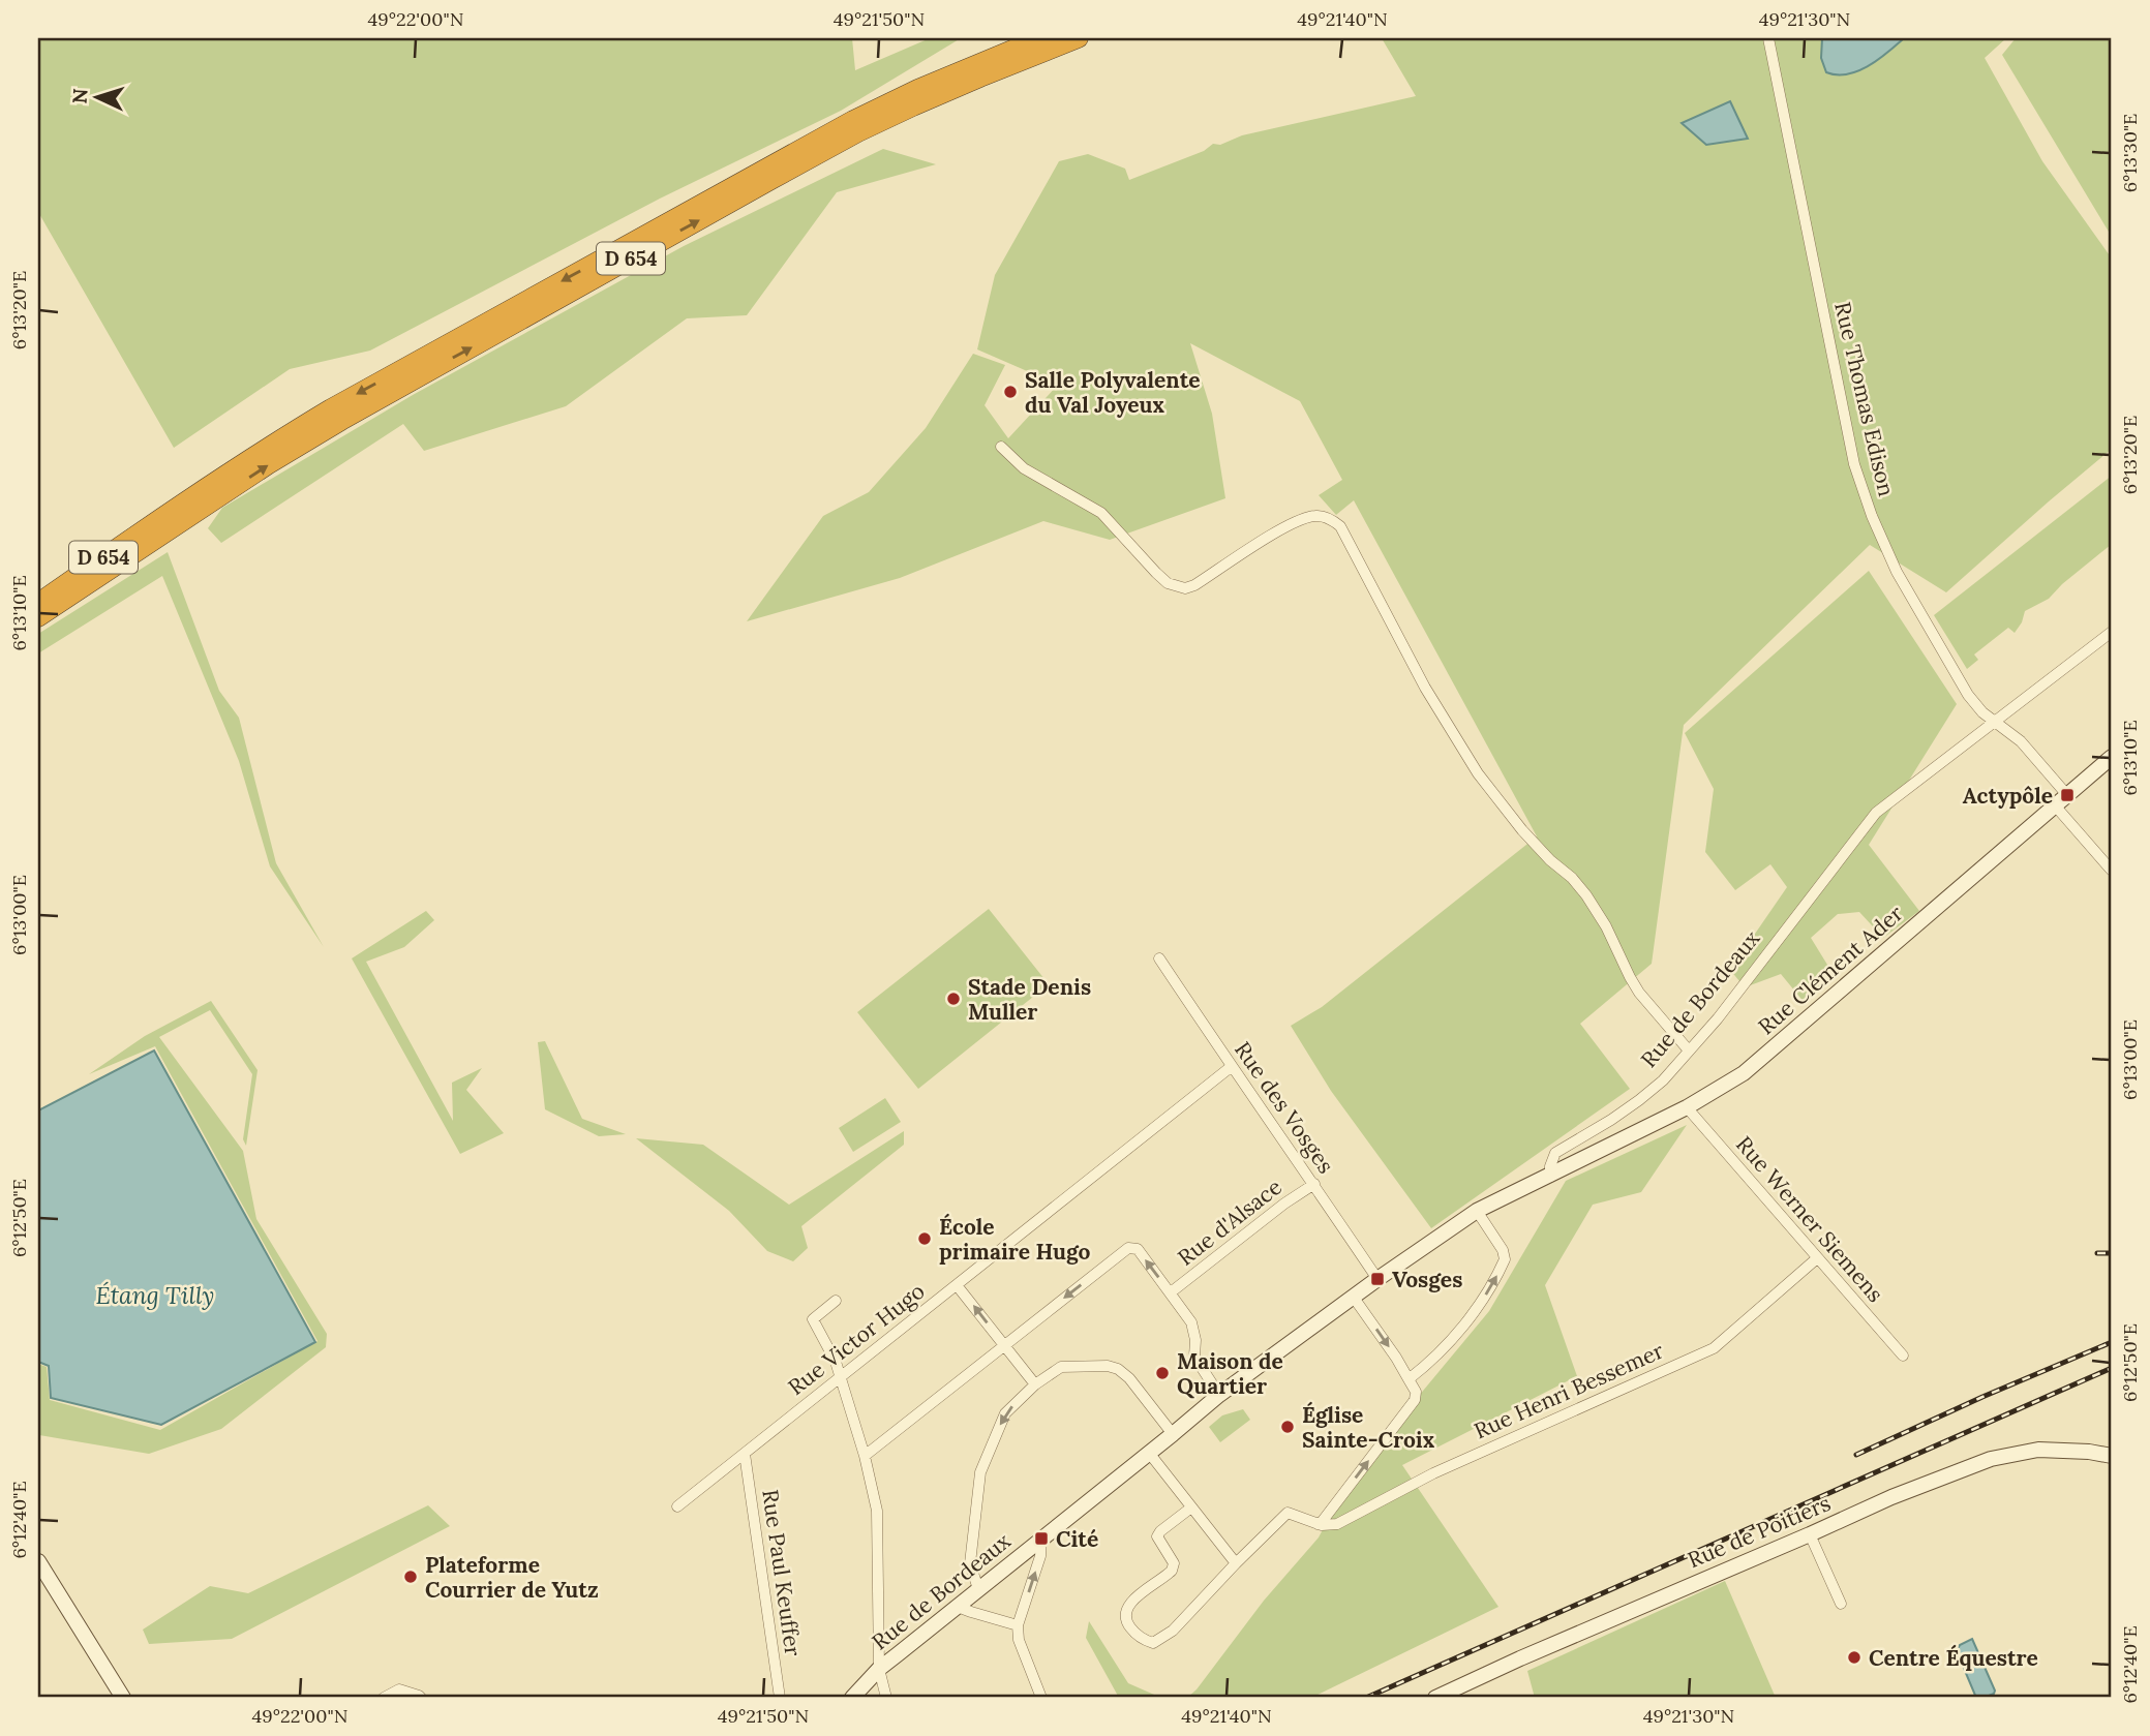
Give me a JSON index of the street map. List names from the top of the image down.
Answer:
{
  "streets": {
    "highway": ["D 654"],
    "street": [
      "Rue Thomas Edison",
      "Rue Clément Ader",
      "Rue de Bordeaux",
      "Rue des Vosges",
      "Rue Werner Siemens",
      "Rue d'Alsace",
      "Rue Victor Hugo",
      "Rue Henri Bessemer",
      "Rue de Poitiers",
      "Rue Paul Keuffer"
    ]
  },
  "crossings": [
    ["Rue Thomas Edison", "Rue Clément Ader"],
    ["Rue Thomas Edison", "Rue de Bordeaux"],
    ["Rue Clément Ader", "Rue de Bordeaux"],
    ["Rue Clément Ader", "Rue Werner Siemens"],
    ["Rue de Bordeaux", "Rue des Vosges"],
    ["Rue des Vosges", "Rue d'Alsace"],
    ["Rue des Vosges", "Rue Victor Hugo"],
    ["Rue Werner Siemens", "Rue Henri Bessemer"],
    ["Rue Victor Hugo", "Rue Paul Keuffer"]
  ],
  "water": ["Étang Tilly"],
  "places": {
    "other": [
      "Salle Polyvalente du Val Joyeux",
      "Stade Denis Muller",
      "École primaire Hugo",
      "Maison de Quartier",
      "Église Sainte-Croix",
      "Plateforme Courrier de Yutz",
      "Centre Équestre"
    ],
    "transit": ["Actypôle", "Vosges", "Cité"]
  },
  "north": "left",
  "coordinates": [
    "49°22'00\"N",
    "49°21'50\"N",
    "49°21'40\"N",
    "49°21'30\"N",
    "6°13'30\"E",
    "6°13'20\"E",
    "6°13'10\"E",
    "6°13'00\"E",
    "6°12'50\"E",
    "6°12'40\"E"
  ]
}
